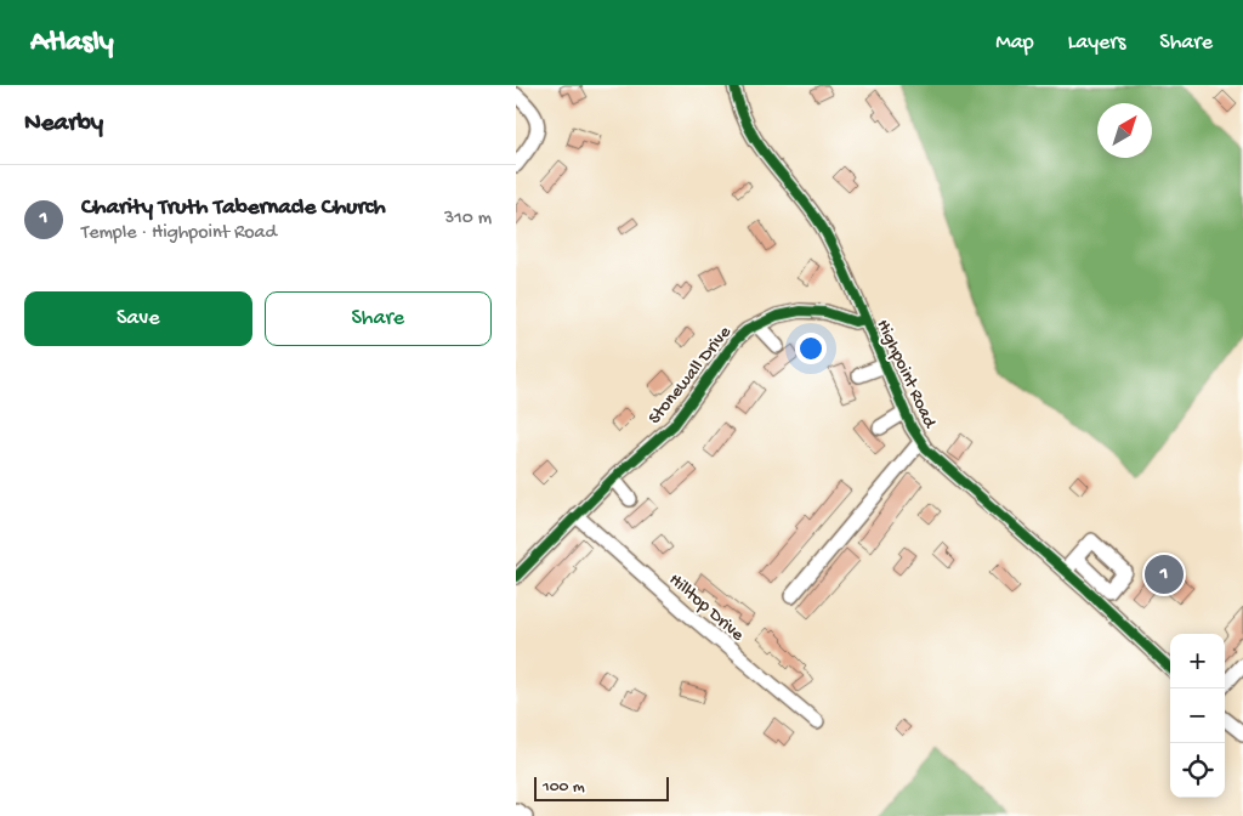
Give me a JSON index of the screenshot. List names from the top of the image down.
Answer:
{
  "streets": {
    "street": ["Highpoint Road", "Stonewall Drive", "Hilltop Drive"]
  },
  "crossings": [
    ["Highpoint Road", "Stonewall Drive"],
    ["Stonewall Drive", "Hilltop Drive"]
  ],
  "scale_bar": "100 m",
  "north": "top right",
  "page": {
    "header": "Atlasly",
    "nav": ["Map", "Layers", "Share"],
    "heading": "Nearby",
    "list": [
      {
        "mark": "1",
        "name": "Charity Truth Tabernacle Church",
        "note": "Temple · Highpoint Road",
        "value": "310 m"
      }
    ],
    "buttons": ["Save", "Share"],
    "pins": "1",
    "map_buttons": ["+", "−"],
    "scale": "100 m"
  }
}
